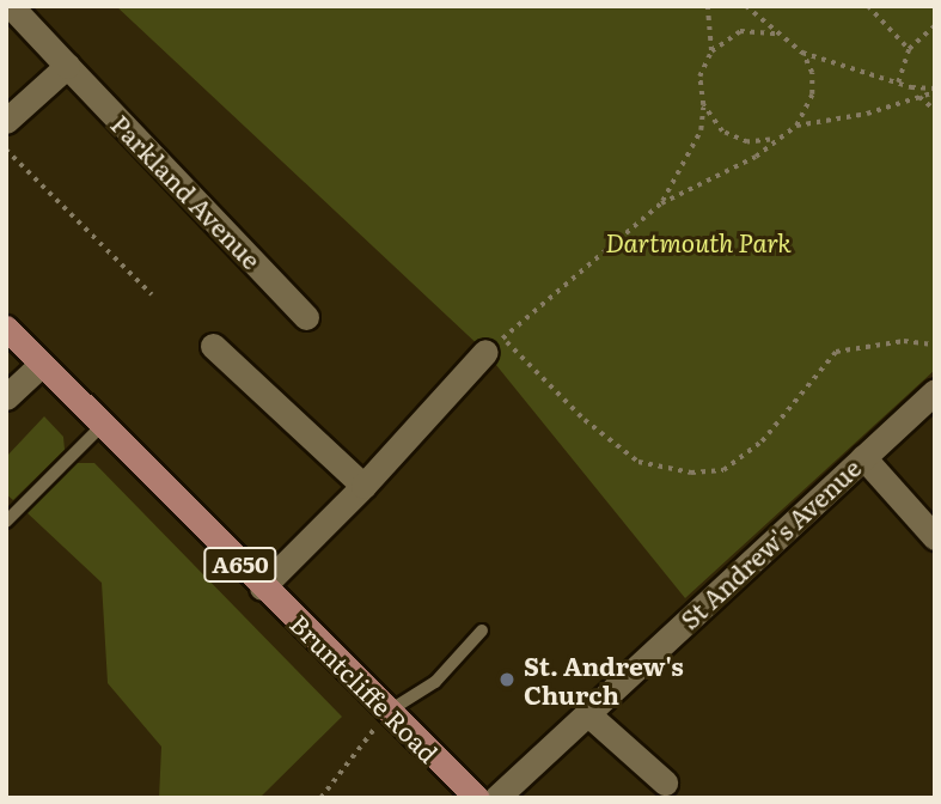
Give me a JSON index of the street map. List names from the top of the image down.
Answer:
{
  "streets": {
    "main road": ["A650", "Bruntcliffe Road"],
    "street": ["Parkland Avenue", "St Andrew's Avenue"]
  },
  "parks": ["Dartmouth Park"],
  "places": ["St. Andrew's Church"]
}
